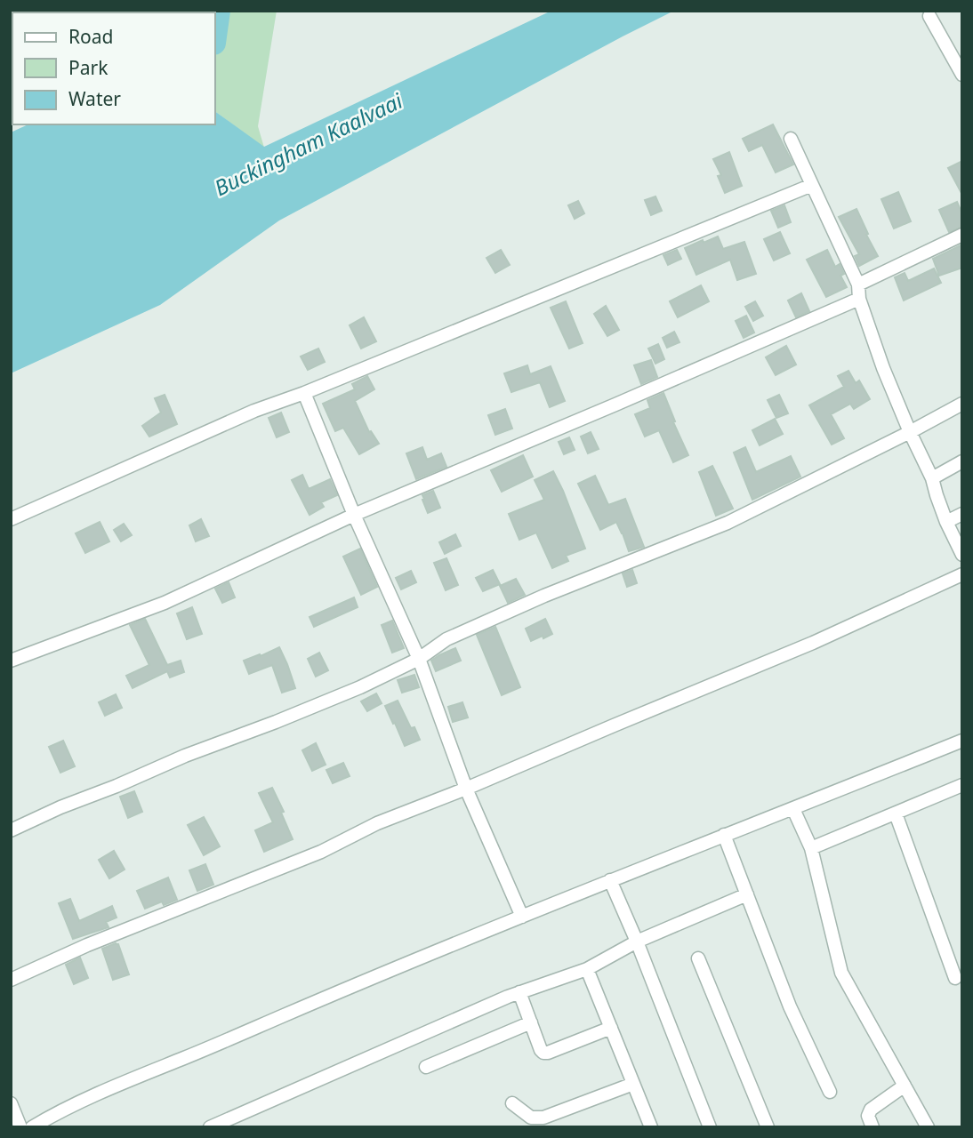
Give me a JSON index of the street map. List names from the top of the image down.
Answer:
{
  "water": ["Buckingham Kaalvaai"],
  "legend": ["Road", "Park", "Water"]
}
